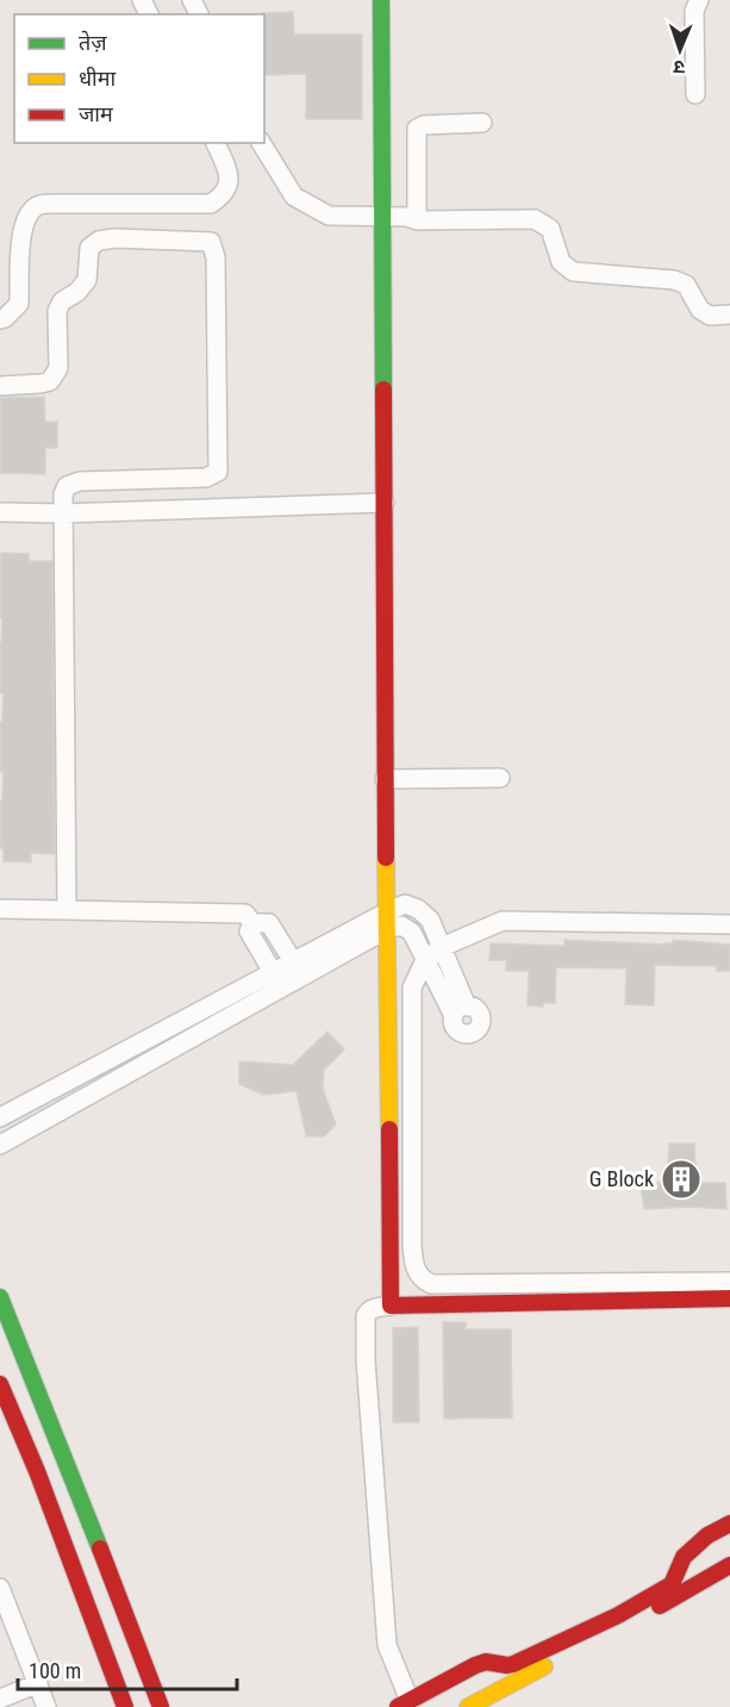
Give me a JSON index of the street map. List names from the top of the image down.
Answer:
{
  "places": {
    "building": ["G Block"]
  },
  "legend": ["तेज़", "धीमा", "जाम"],
  "scale_bar": "100 m",
  "north": "bottom"
}
